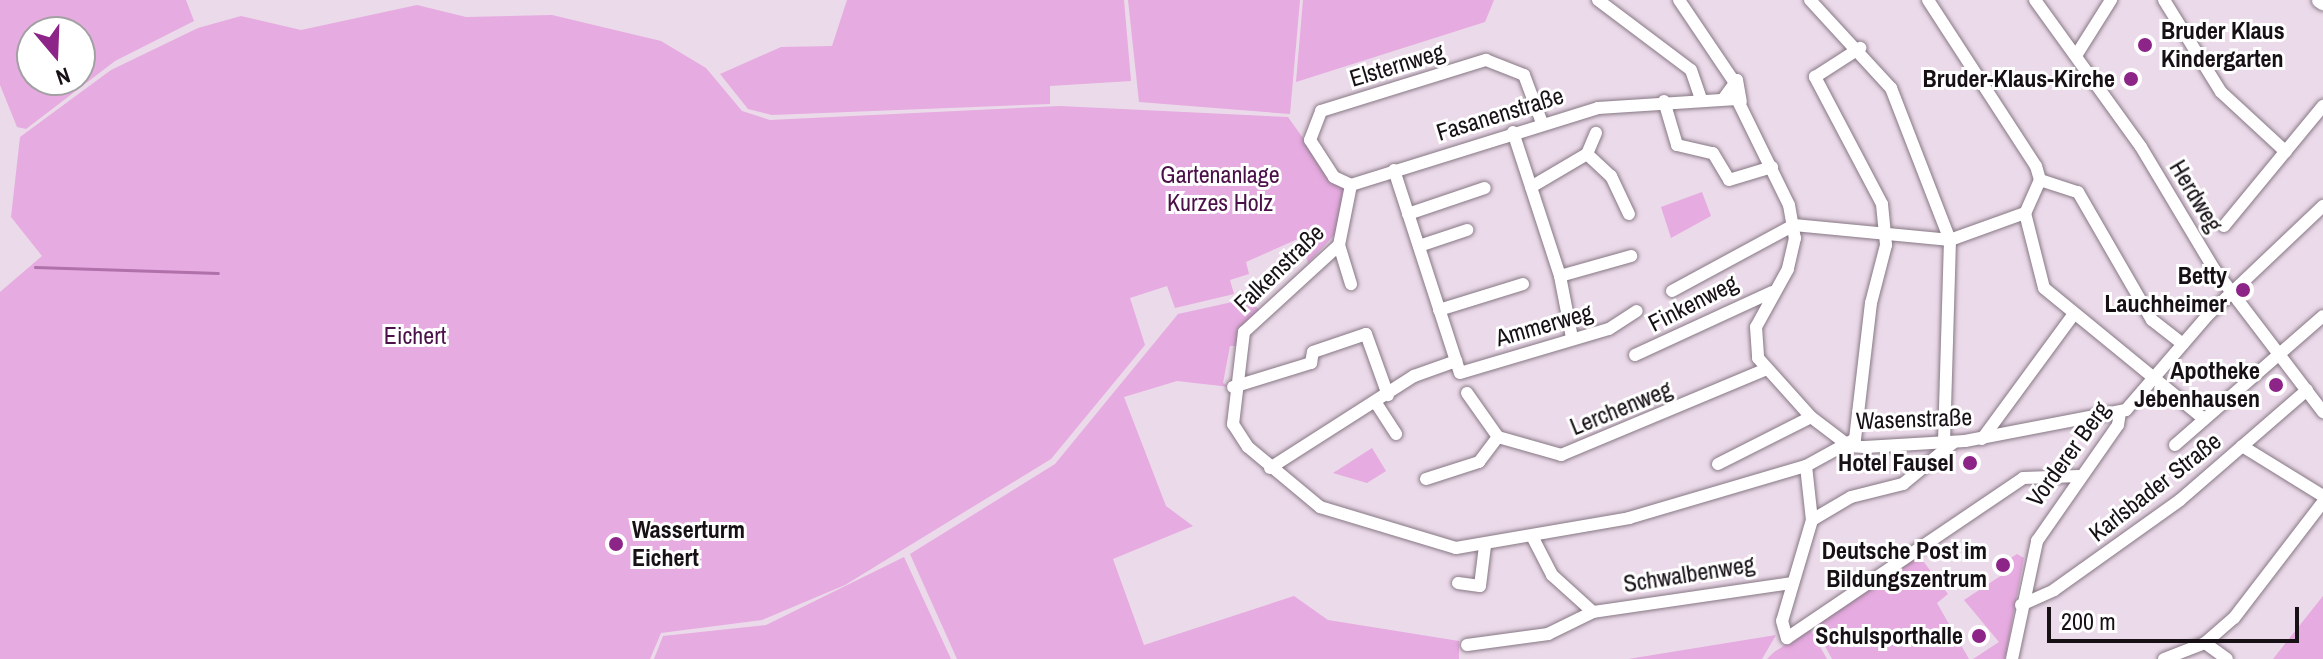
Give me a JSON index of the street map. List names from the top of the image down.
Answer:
{
  "streets": {
    "street": [
      "Elsternweg",
      "Fasanenstraße",
      "Herdweg",
      "Falkenstraße",
      "Finkenweg",
      "Ammerweg",
      "Lerchenweg",
      "Wasenstraße",
      "Vorderer Berg",
      "Karlsbader Straße",
      "Schwalbenweg"
    ]
  },
  "crossings": [
    ["Elsternweg", "Fasanenstraße"],
    ["Elsternweg", "Falkenstraße"],
    ["Fasanenstraße", "Falkenstraße"],
    ["Herdweg", "Vorderer Berg"],
    ["Herdweg", "Karlsbader Straße"],
    ["Falkenstraße", "Ammerweg"],
    ["Falkenstraße", "Wasenstraße"],
    ["Falkenstraße", "Schwalbenweg"],
    ["Lerchenweg", "Wasenstraße"],
    ["Wasenstraße", "Vorderer Berg"],
    ["Vorderer Berg", "Karlsbader Straße"]
  ],
  "parks": ["Gartenanlage Kurzes Holz", "Eichert"],
  "places": [
    "Bruder Klaus Kindergarten",
    "Bruder-Klaus-Kirche",
    "Betty Lauchheimer",
    "Apotheke Jebenhausen",
    "Hotel Fausel",
    "Wasserturm Eichert",
    "Deutsche Post im Bildungszentrum",
    "Schulsporthalle"
  ],
  "scale_bar": "200 m",
  "north": "bottom"
}
